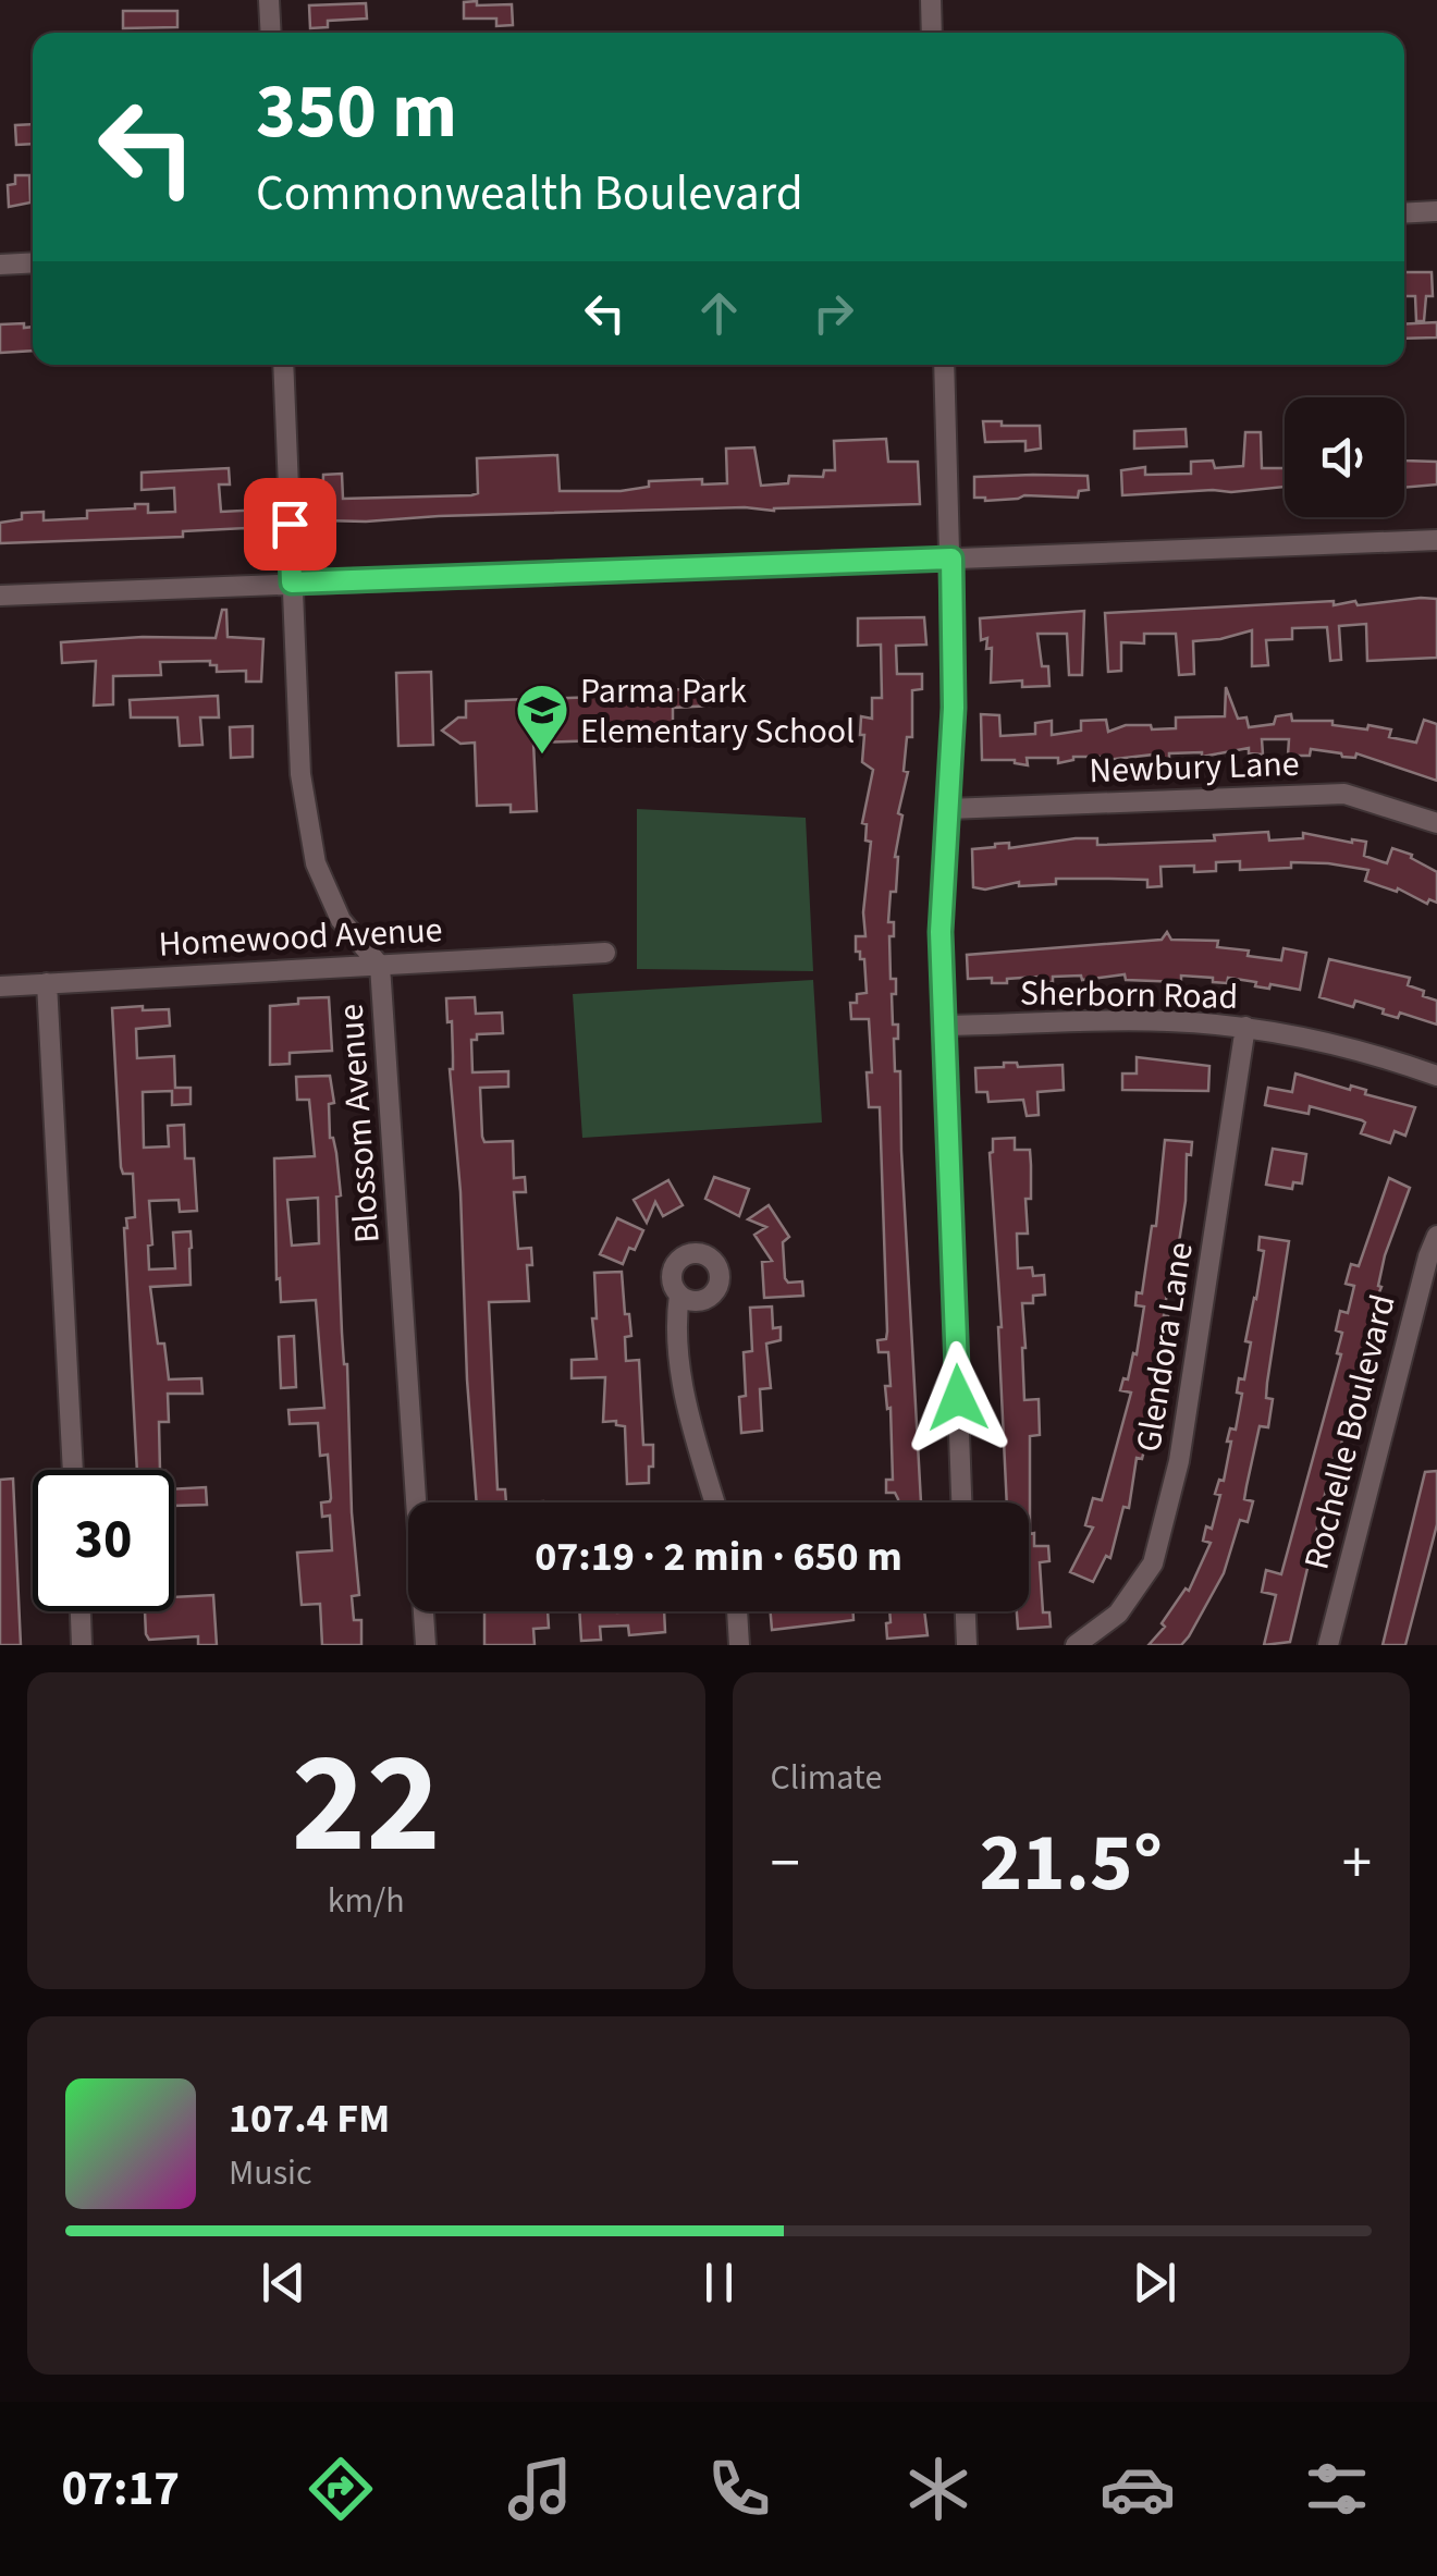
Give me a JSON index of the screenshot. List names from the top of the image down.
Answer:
{
  "streets": {
    "street": [
      "Newbury Lane",
      "Homewood Avenue",
      "Sherborn Road",
      "Blossom Avenue",
      "Glendora Lane",
      "Rochelle Boulevard"
    ]
  },
  "crossings": [
    ["Homewood Avenue", "Blossom Avenue"],
    ["Sherborn Road", "Glendora Lane"]
  ],
  "places": {
    "school or university": ["Parma Park Elementary School"]
  },
  "page": {
    "turn": ["350 m", "Commonwealth Boulevard"],
    "limit": "30",
    "trip": "07:19 · 2 min · 650 m",
    "tile": [
      ["22", "km/h"],
      "Climate"
    ],
    "heat": ["−", "21.5°", "+"],
    "song": ["107.4 FM", "Music"],
    "tabs": "07:17"
  }
}
